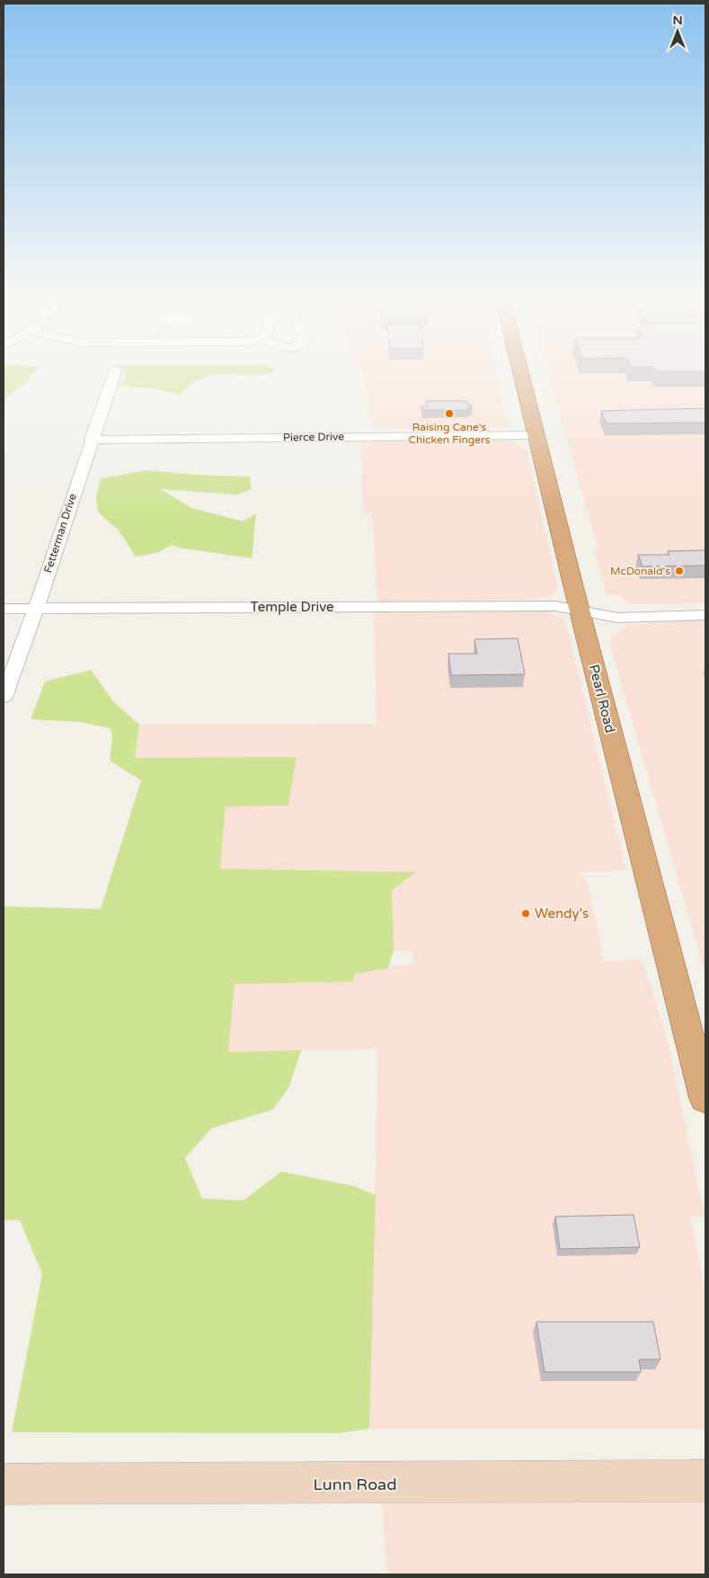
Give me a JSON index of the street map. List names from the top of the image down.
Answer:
{
  "streets": {
    "main road": ["Pearl Road"],
    "street": [
      "Pierce Drive",
      "Fetterman Drive",
      "Temple Drive",
      "Lunn Road"
    ]
  },
  "crossings": [
    ["Pierce Drive", "Fetterman Drive"],
    ["Pierce Drive", "Pearl Road"],
    ["Fetterman Drive", "Temple Drive"],
    ["Temple Drive", "Pearl Road"]
  ],
  "places": ["Raising Cane's Chicken Fingers", "McDonald's", "Wendy's"],
  "north": "top"
}
